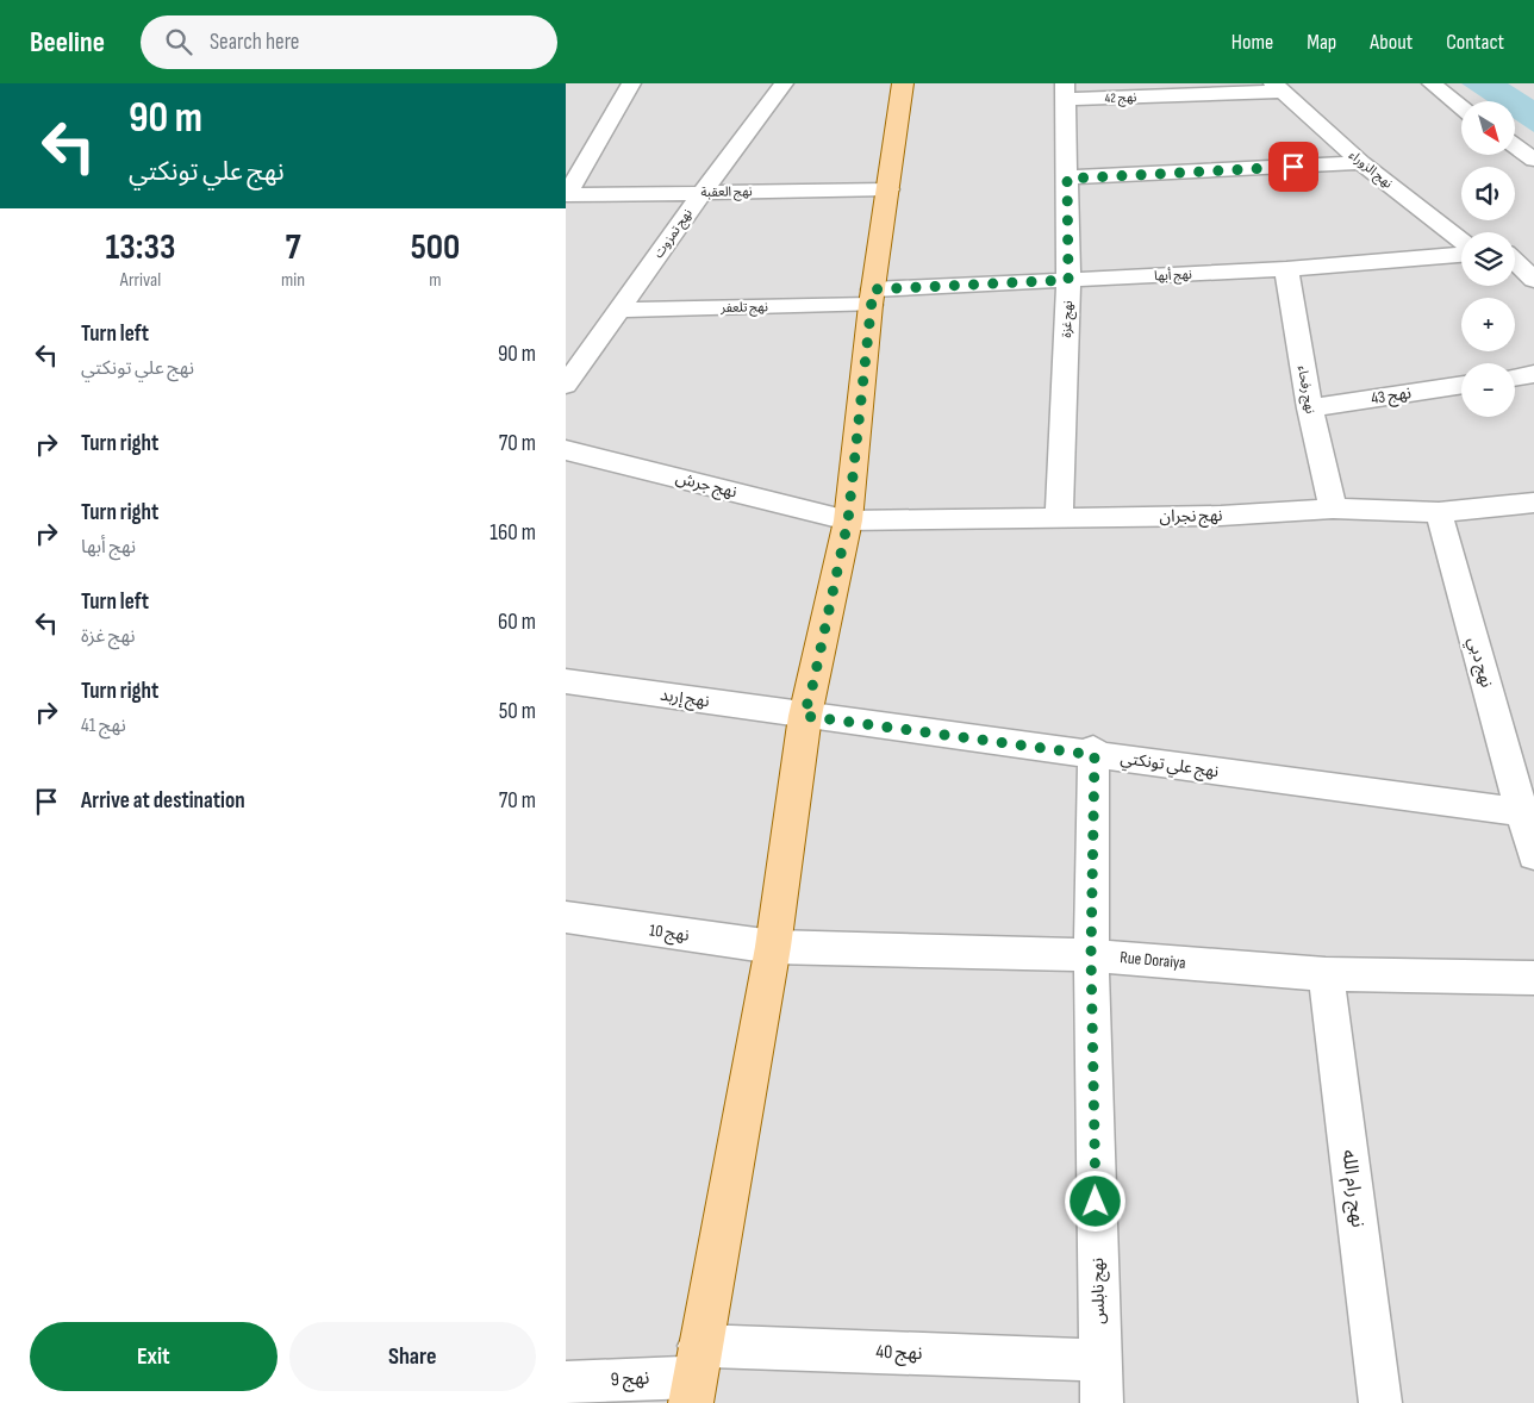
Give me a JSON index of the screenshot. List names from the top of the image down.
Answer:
{
  "streets": {
    "street": [
      "نهج 42",
      "نهج الزوراء",
      "نهج العقبة",
      "نهج تمزوت",
      "نهج أبها",
      "نهج تلعفر",
      "نهج غزة",
      "نهج رفحاء",
      "نهج 43",
      "نهج جرش",
      "نهج نجران",
      "نهج دبي",
      "نهج إربد",
      "نهج علي تونكتي",
      "نهج 10",
      "Rue Doraiya",
      "نهج رام الله",
      "نهج نابلس",
      "نهج 40",
      "نهج 9"
    ]
  },
  "crossings": [
    ["نهج 42", "نهج الزوراء"],
    ["نهج 42", "نهج غزة"],
    ["نهج العقبة", "نهج تمزوت"],
    ["نهج تمزوت", "نهج تلعفر"],
    ["نهج أبها", "نهج تلعفر"],
    ["نهج أبها", "نهج غزة"],
    ["نهج أبها", "نهج رفحاء"],
    ["نهج غزة", "نهج نجران"],
    ["نهج رفحاء", "نهج 43"],
    ["نهج رفحاء", "نهج نجران"],
    ["نهج جرش", "نهج نجران"],
    ["نهج نجران", "نهج دبي"],
    ["نهج دبي", "نهج علي تونكتي"],
    ["نهج إربد", "نهج علي تونكتي"],
    ["نهج علي تونكتي", "نهج نابلس"],
    ["نهج 10", "Rue Doraiya"],
    ["Rue Doraiya", "نهج رام الله"],
    ["Rue Doraiya", "نهج نابلس"],
    ["نهج نابلس", "نهج 40"],
    ["نهج 40", "نهج 9"]
  ],
  "north": "bottom right",
  "page": {
    "header": "Beeline",
    "search": "Search here",
    "nav": [
      "Home",
      "Map",
      "About",
      "Contact"
    ],
    "turn": ["90 m", "نهج علي تونكتي"],
    "map_buttons": ["+", "−"],
    "eta": [
      "13:33",
      "Arrival",
      "7",
      "min",
      "500",
      "m"
    ],
    "list": [
      {
        "name": "Turn left",
        "note": "نهج علي تونكتي",
        "value": "90 m"
      },
      {
        "name": "Turn right",
        "value": "70 m"
      },
      {
        "name": "Turn right",
        "note": "نهج أبها",
        "value": "160 m"
      },
      {
        "name": "Turn left",
        "note": "نهج غزة",
        "value": "60 m"
      },
      {
        "name": "Turn right",
        "note": "نهج 41",
        "value": "50 m"
      },
      {
        "name": "Arrive at destination",
        "value": "70 m"
      }
    ],
    "buttons": ["Exit", "Share"]
  }
}
